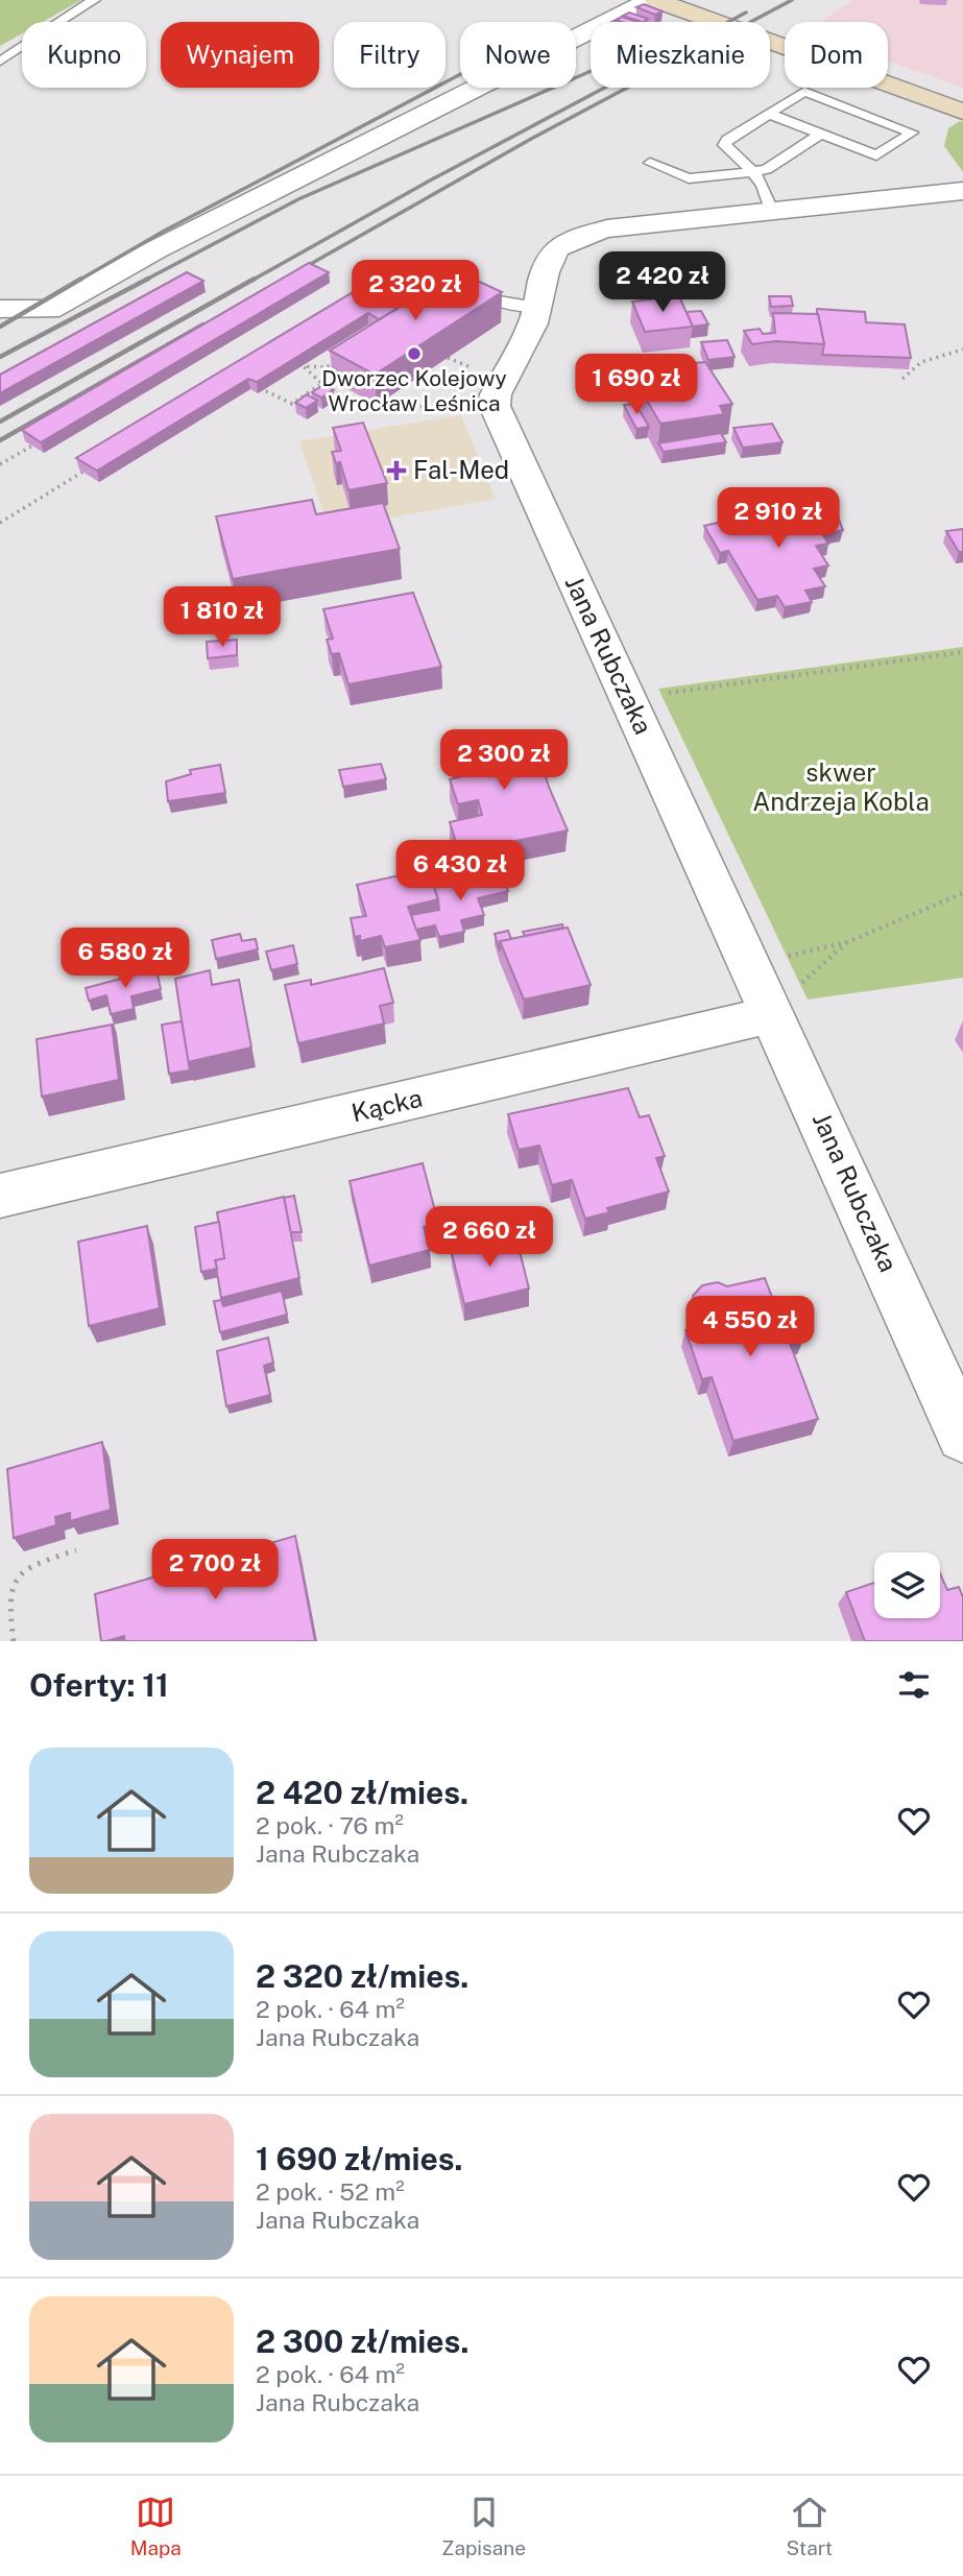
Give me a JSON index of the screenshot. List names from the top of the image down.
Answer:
{
  "streets": {
    "street": ["Jana Rubczaka", "Kącka"]
  },
  "crossings": [
    ["Jana Rubczaka", "Kącka"]
  ],
  "parks": ["skwer Andrzeja Kobla"],
  "places": {
    "other": ["Dworzec Kolejowy Wrocław Leśnica"],
    "health": ["Fal-Med"]
  },
  "page": {
    "chip": [
      "Kupno",
      "Wynajem",
      "Filtry",
      "Nowe",
      "Mieszkanie",
      "Dom"
    ],
    "price": [
      "2 420 zł",
      "2 320 zł",
      "1 690 zł",
      "2 910 zł",
      "1 810 zł",
      "2 300 zł",
      "6 430 zł",
      "6 580 zł",
      "2 660 zł",
      "4 550 zł",
      "2 700 zł"
    ],
    "heading": "Oferty: 11",
    "list": [
      {
        "name": "2 420 zł/mies.",
        "note": "2 pok. · 76 m² · Jana Rubczaka"
      },
      {
        "name": "2 320 zł/mies.",
        "note": "2 pok. · 64 m² · Jana Rubczaka"
      },
      {
        "name": "1 690 zł/mies.",
        "note": "2 pok. · 52 m² · Jana Rubczaka"
      },
      {
        "name": "2 300 zł/mies.",
        "note": "2 pok. · 64 m² · Jana Rubczaka"
      }
    ],
    "tabs": ["Mapa", "Zapisane", "Start"]
  }
}
